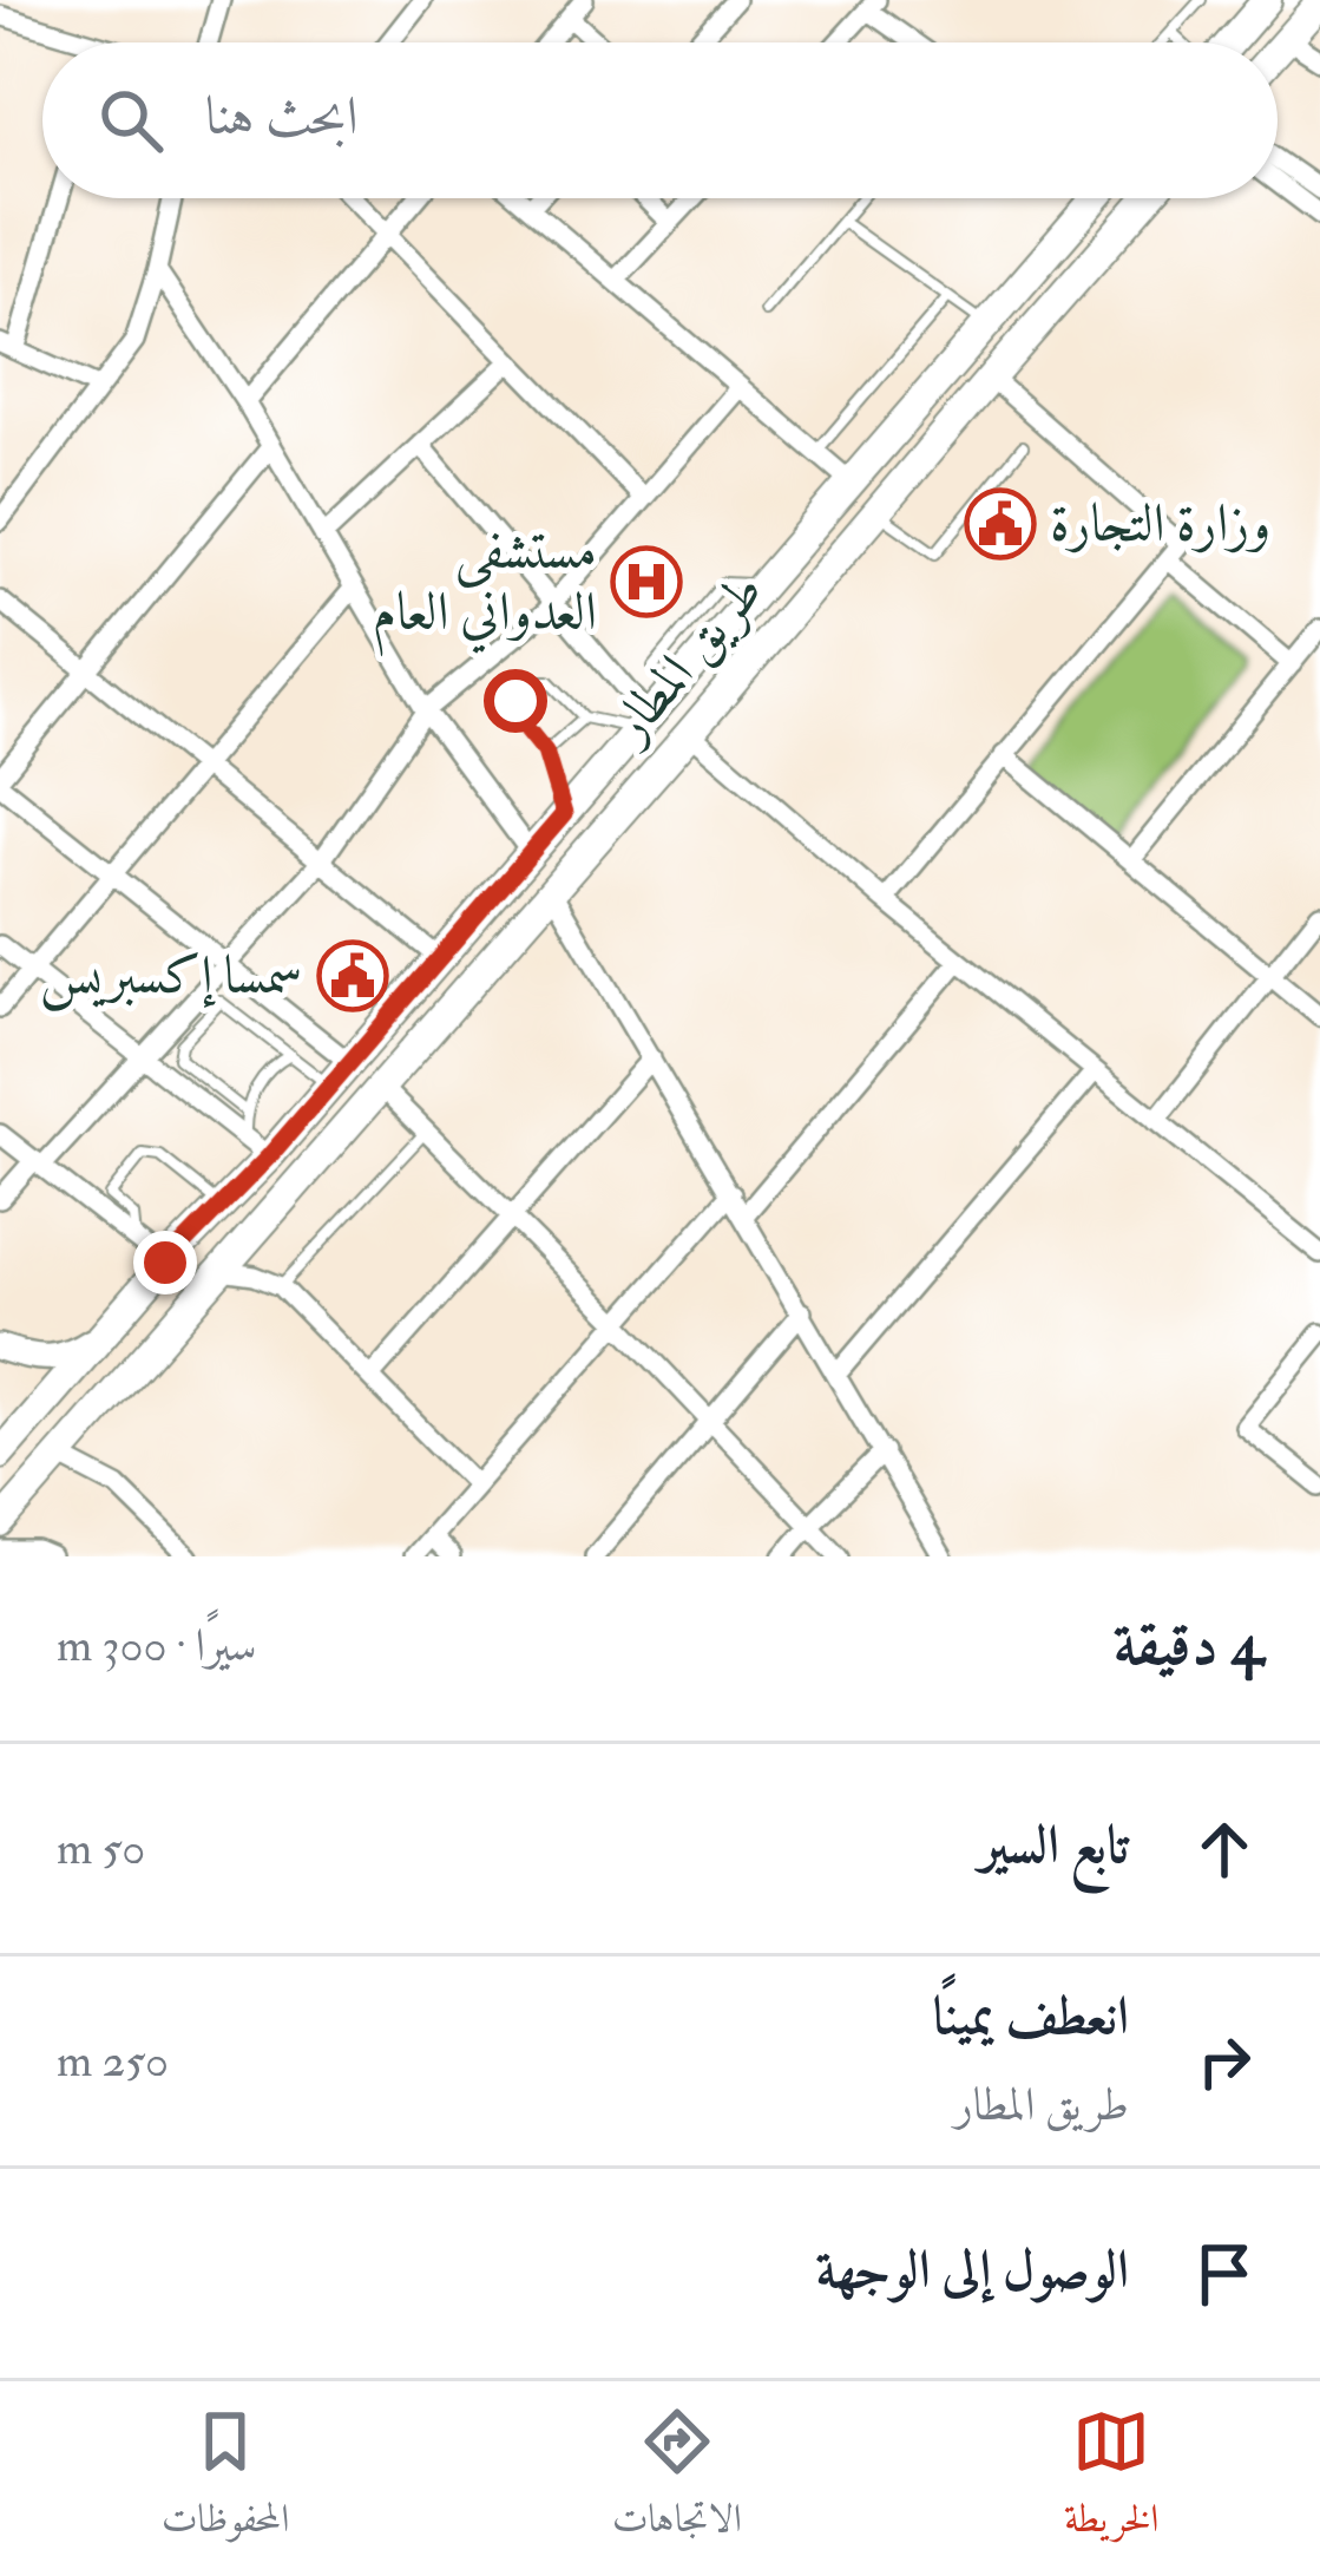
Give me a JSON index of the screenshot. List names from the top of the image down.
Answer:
{
  "streets": {
    "main road": ["طريق المطار"]
  },
  "places": {
    "public building": ["وزارة التجارة", "سمسا إكسبريس"],
    "hospital": ["مستشفى العدواني العام"]
  },
  "page": {
    "search": "ابحث هنا",
    "heading": ["4 دقيقة", "سيرًا · 300 m"],
    "list": [
      ["تابع السير", "50 m"],
      ["انعطف يمينًا", "طريق المطار", "250 m"],
      "الوصول إلى الوجهة"
    ],
    "nav": ["الخريطة", "الاتجاهات", "المحفوظات"]
  }
}
